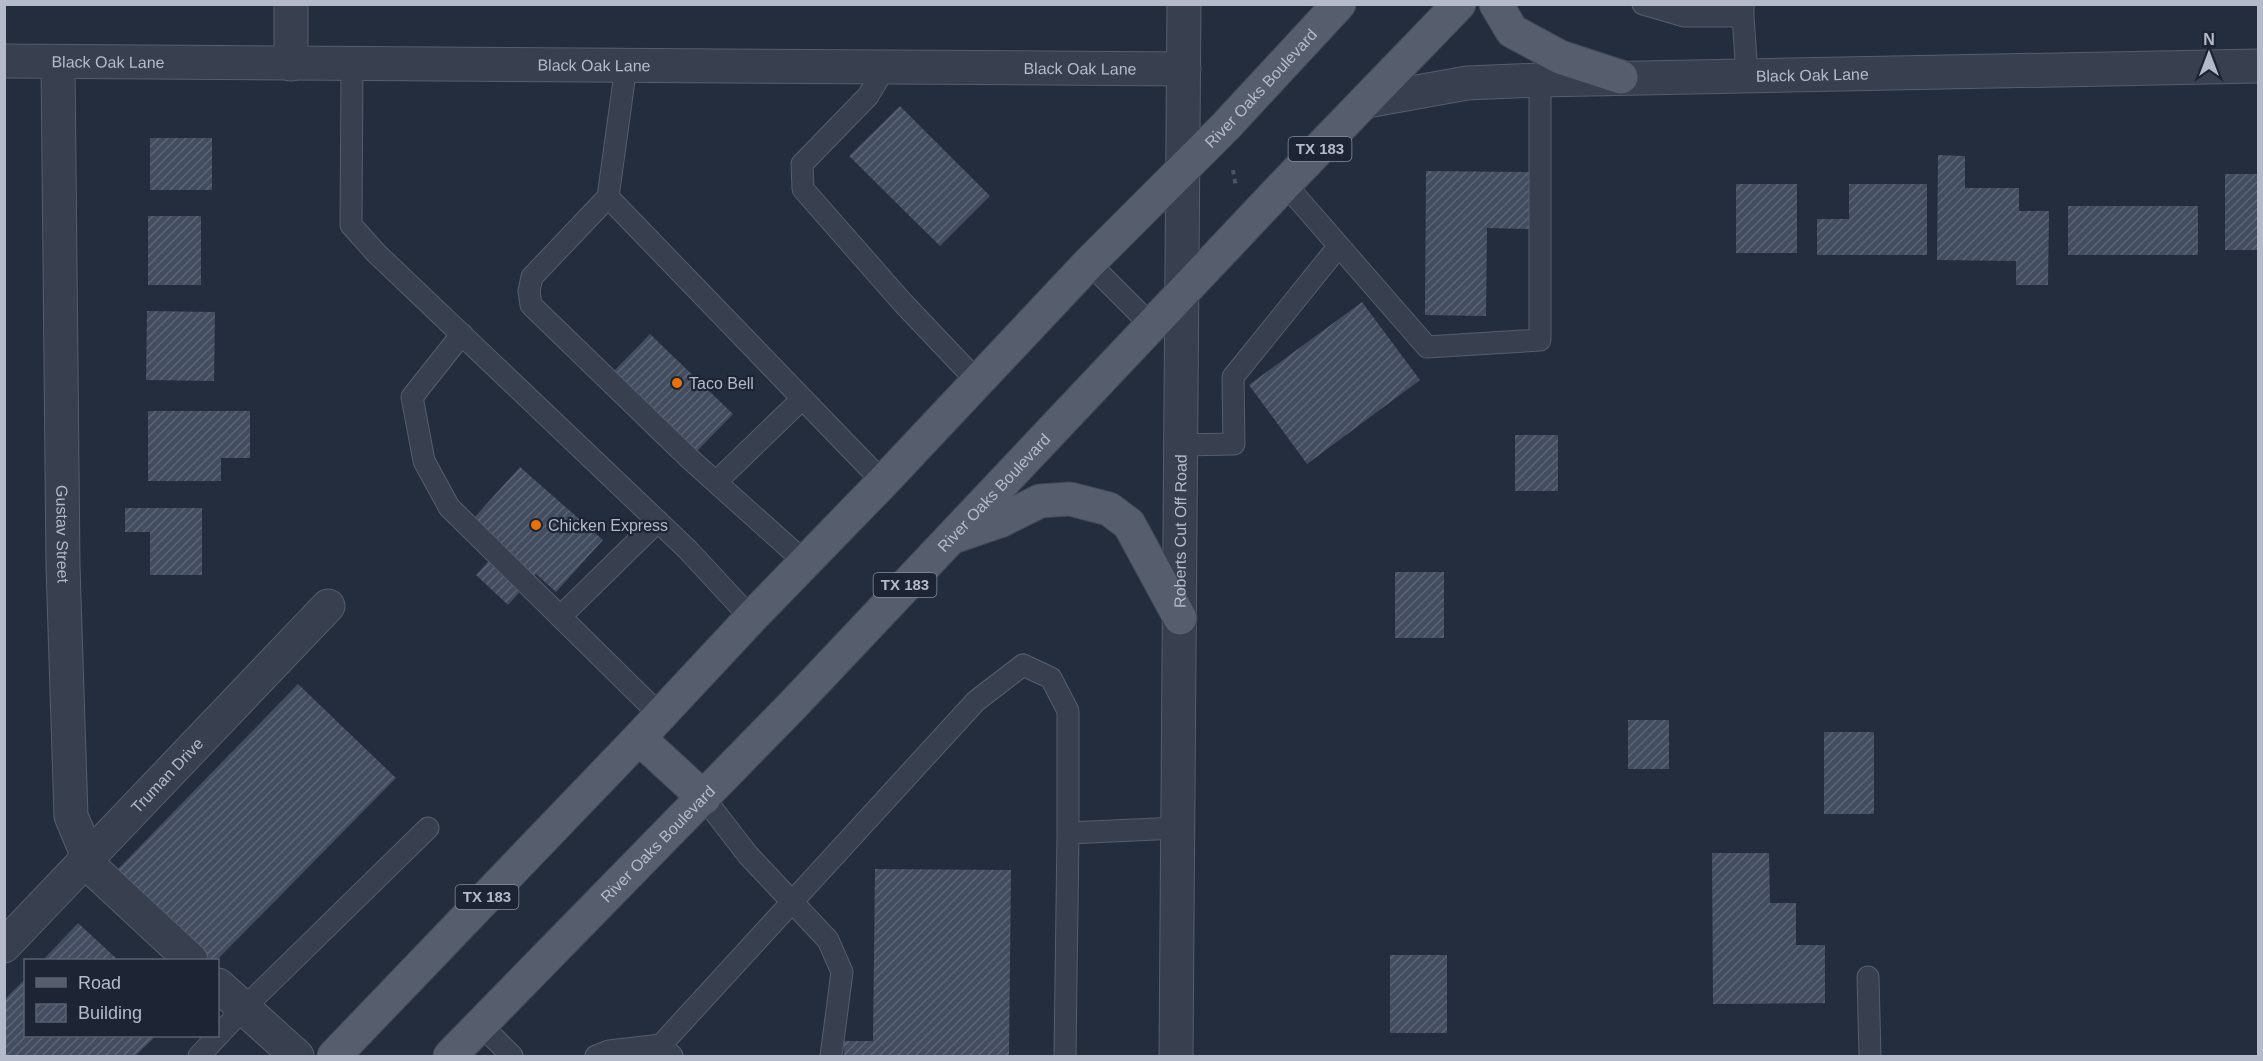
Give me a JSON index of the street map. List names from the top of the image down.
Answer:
{
  "streets": {
    "main road": ["River Oaks Boulevard", "TX 183"],
    "street": [
      "Black Oak Lane",
      "Roberts Cut Off Road",
      "Gustav Street",
      "Truman Drive"
    ]
  },
  "crossings": [
    ["Black Oak Lane", "River Oaks Boulevard"],
    ["Black Oak Lane", "Roberts Cut Off Road"],
    ["Black Oak Lane", "Gustav Street"],
    ["River Oaks Boulevard", "Roberts Cut Off Road"],
    ["Gustav Street", "Truman Drive"]
  ],
  "places": ["Taco Bell", "Chicken Express"],
  "legend": ["Road", "Building"],
  "north": "top"
}
